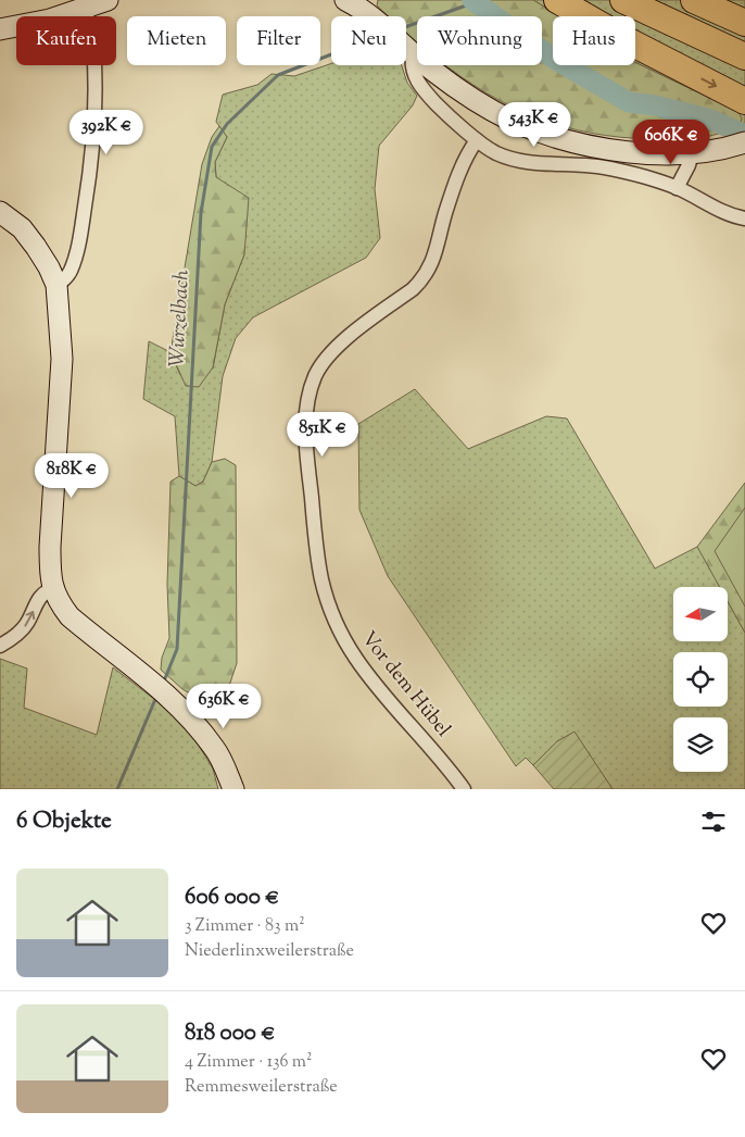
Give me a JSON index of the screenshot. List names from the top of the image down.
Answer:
{
  "streets": {
    "street": ["Vor dem Hübel"]
  },
  "water": ["Wurzelbach"],
  "north": "left",
  "page": {
    "chip": [
      "Kaufen",
      "Mieten",
      "Filter",
      "Neu",
      "Wohnung",
      "Haus"
    ],
    "price": [
      "543K €",
      "392K €",
      "606K €",
      "851K €",
      "818K €",
      "636K €"
    ],
    "heading": "6 Objekte",
    "list": [
      {
        "name": "606 000 €",
        "note": "3 Zimmer · 83 m² · Niederlinxweilerstraße"
      },
      {
        "name": "818 000 €",
        "note": "4 Zimmer · 136 m² · Remmesweilerstraße"
      }
    ]
  }
}
